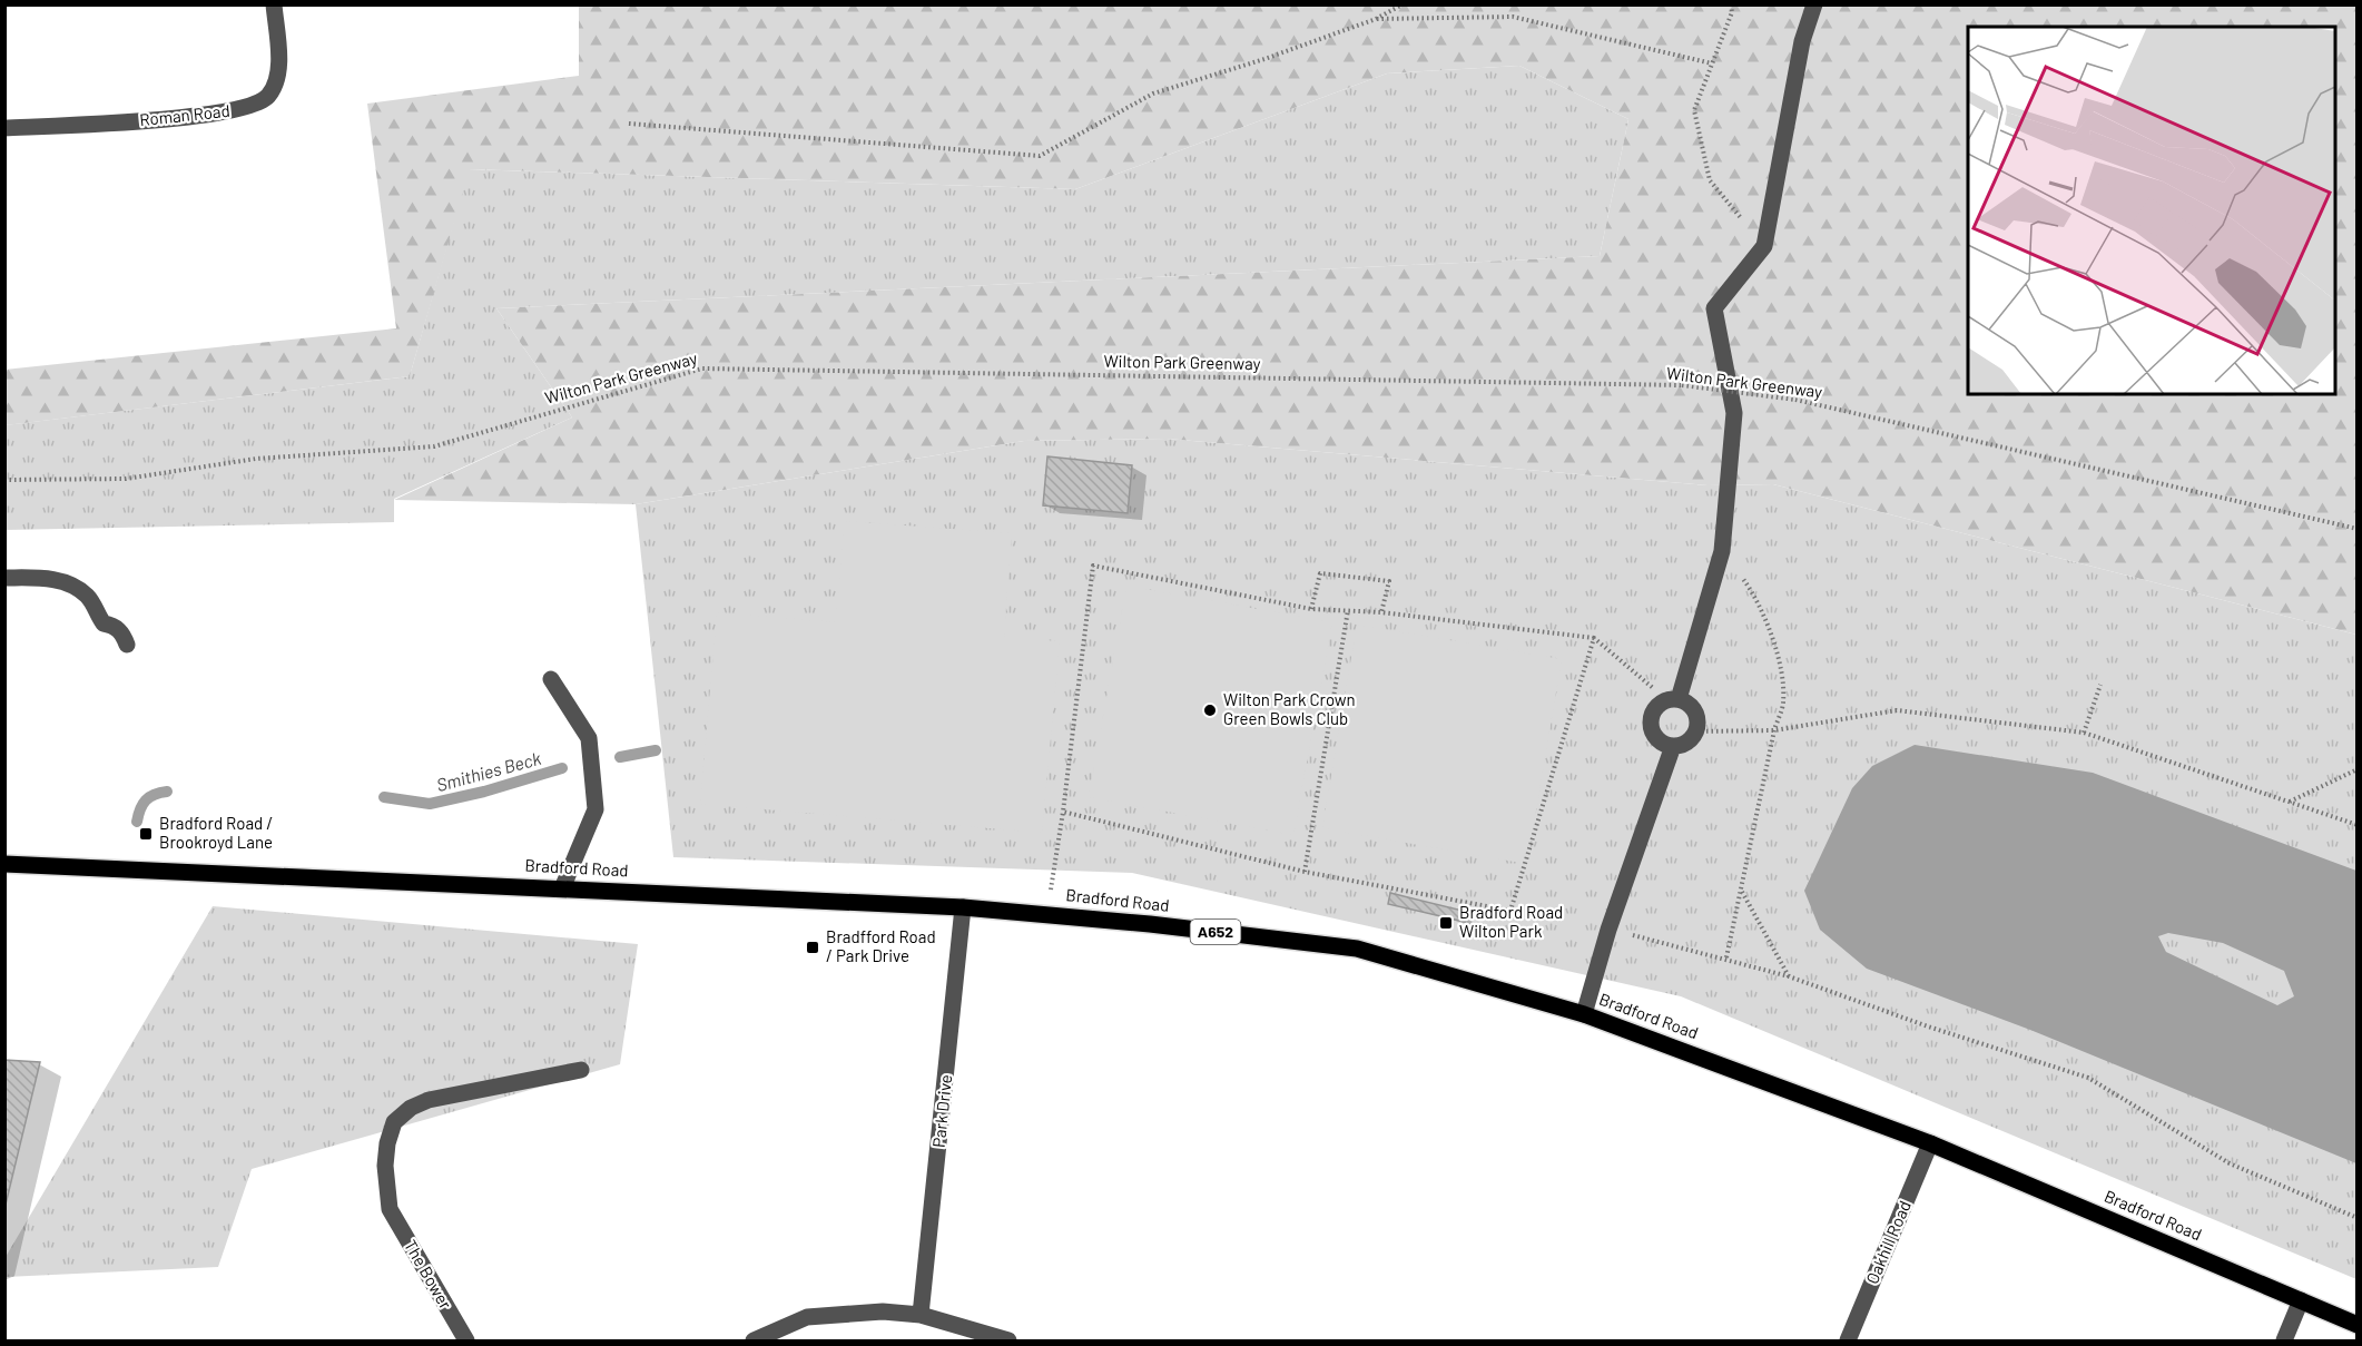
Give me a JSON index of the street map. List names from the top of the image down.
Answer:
{
  "streets": {
    "main road": ["Bradford Road", "A652"],
    "street": [
      "Roman Road",
      "Park Drive",
      "Oakhill Road",
      "The Bower"
    ],
    "path": ["Wilton Park Greenway"]
  },
  "crossings": [
    ["Bradford Road", "Park Drive"],
    ["Bradford Road", "Oakhill Road"]
  ],
  "water": ["Smithies Beck"],
  "places": {
    "other": ["Wilton Park Crown Green Bowls Club"],
    "transit": ["Bradford Road / Brookroyd Lane", "Bradford Road Wilton Park", "Bradfford Road / Park Drive"]
  }
}
